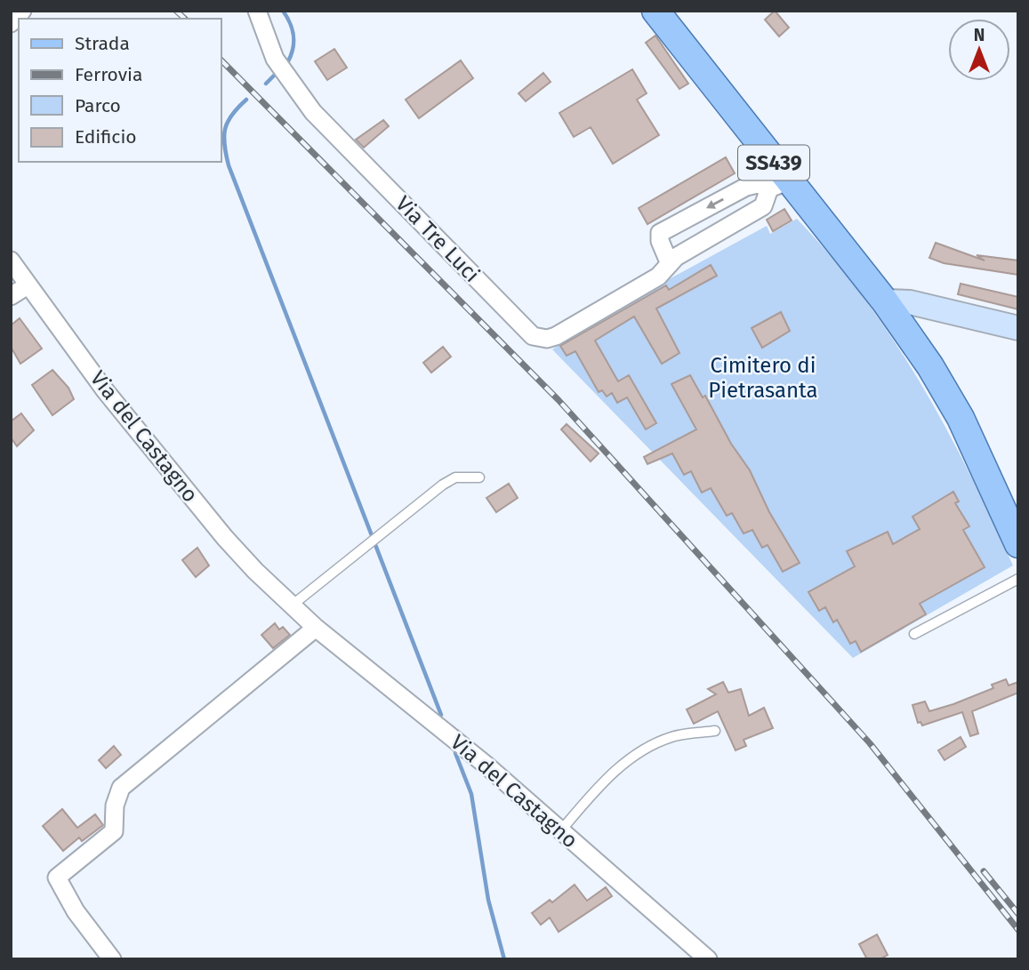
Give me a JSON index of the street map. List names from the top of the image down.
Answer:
{
  "streets": {
    "main road": ["SS439"],
    "street": ["Via Tre Luci", "Via del Castagno"]
  },
  "crossings": [
    ["SS439", "Via Tre Luci"]
  ],
  "parks": ["Cimitero di Pietrasanta"],
  "legend": [
    "Strada",
    "Ferrovia",
    "Parco",
    "Edificio"
  ],
  "north": "top"
}
